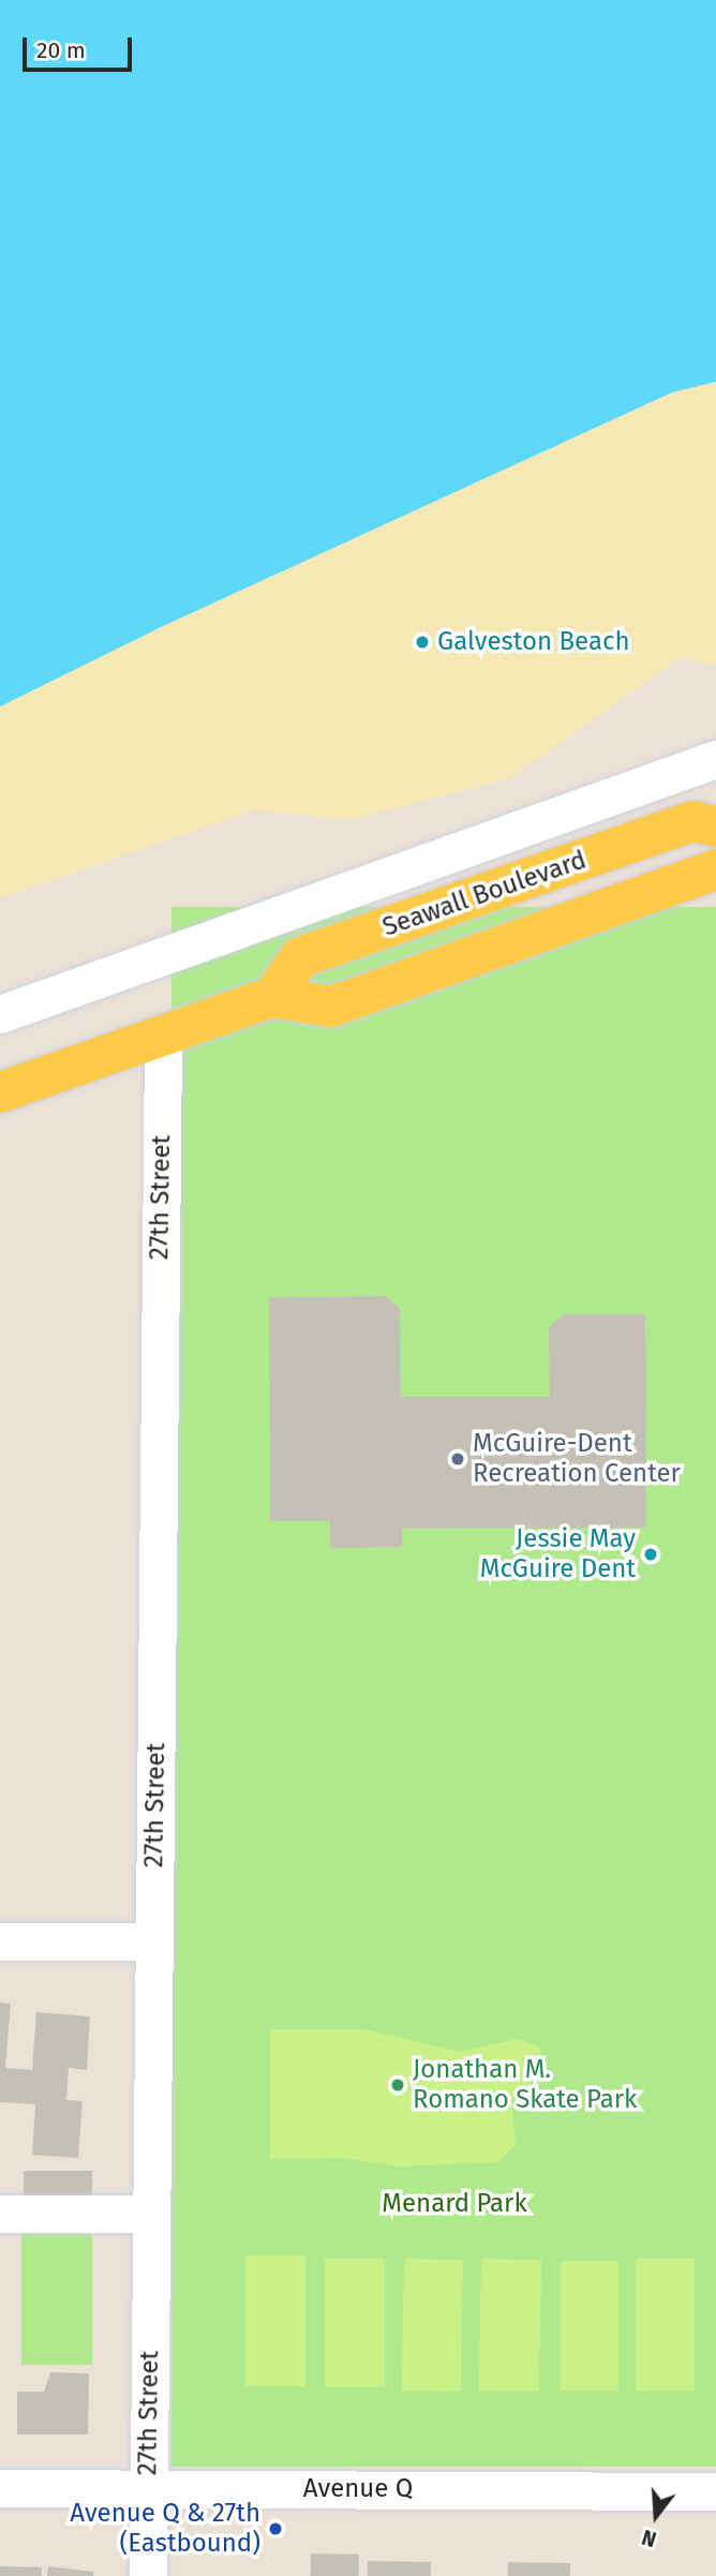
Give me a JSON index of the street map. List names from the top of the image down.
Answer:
{
  "streets": {
    "main road": ["Seawall Boulevard"],
    "street": ["27th Street", "Avenue Q"]
  },
  "crossings": [
    ["27th Street", "Avenue Q"]
  ],
  "parks": ["Menard Park"],
  "places": [
    "Galveston Beach",
    "McGuire-Dent Recreation Center",
    "Jessie May McGuire Dent",
    "Jonathan M. Romano Skate Park",
    "Avenue Q & 27th (Eastbound)"
  ],
  "scale_bar": "20 m",
  "north": "bottom"
}
